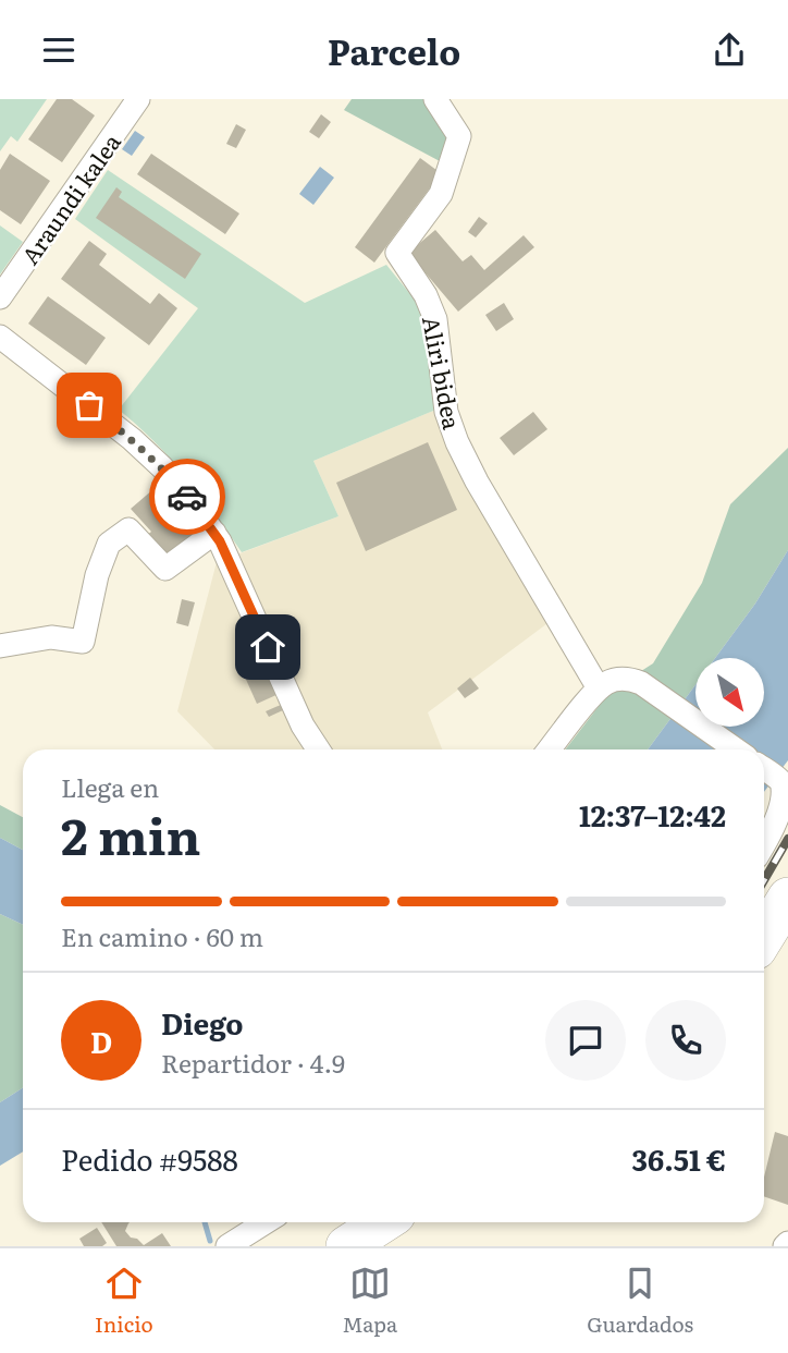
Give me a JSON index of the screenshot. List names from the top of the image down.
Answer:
{
  "streets": {
    "street": ["Araundi kalea", "Aliri bidea"]
  },
  "north": "bottom right",
  "page": {
    "header": "Parcelo",
    "heading": ["2 min", "Llega en", "12:37–12:42"],
    "panel": [
      "Diego",
      "Repartidor · 4.9",
      "Pedido #9588",
      "36.51 €"
    ],
    "bar": "En camino · 60 m",
    "round": "D",
    "tabs": ["Inicio", "Mapa", "Guardados"]
  }
}
